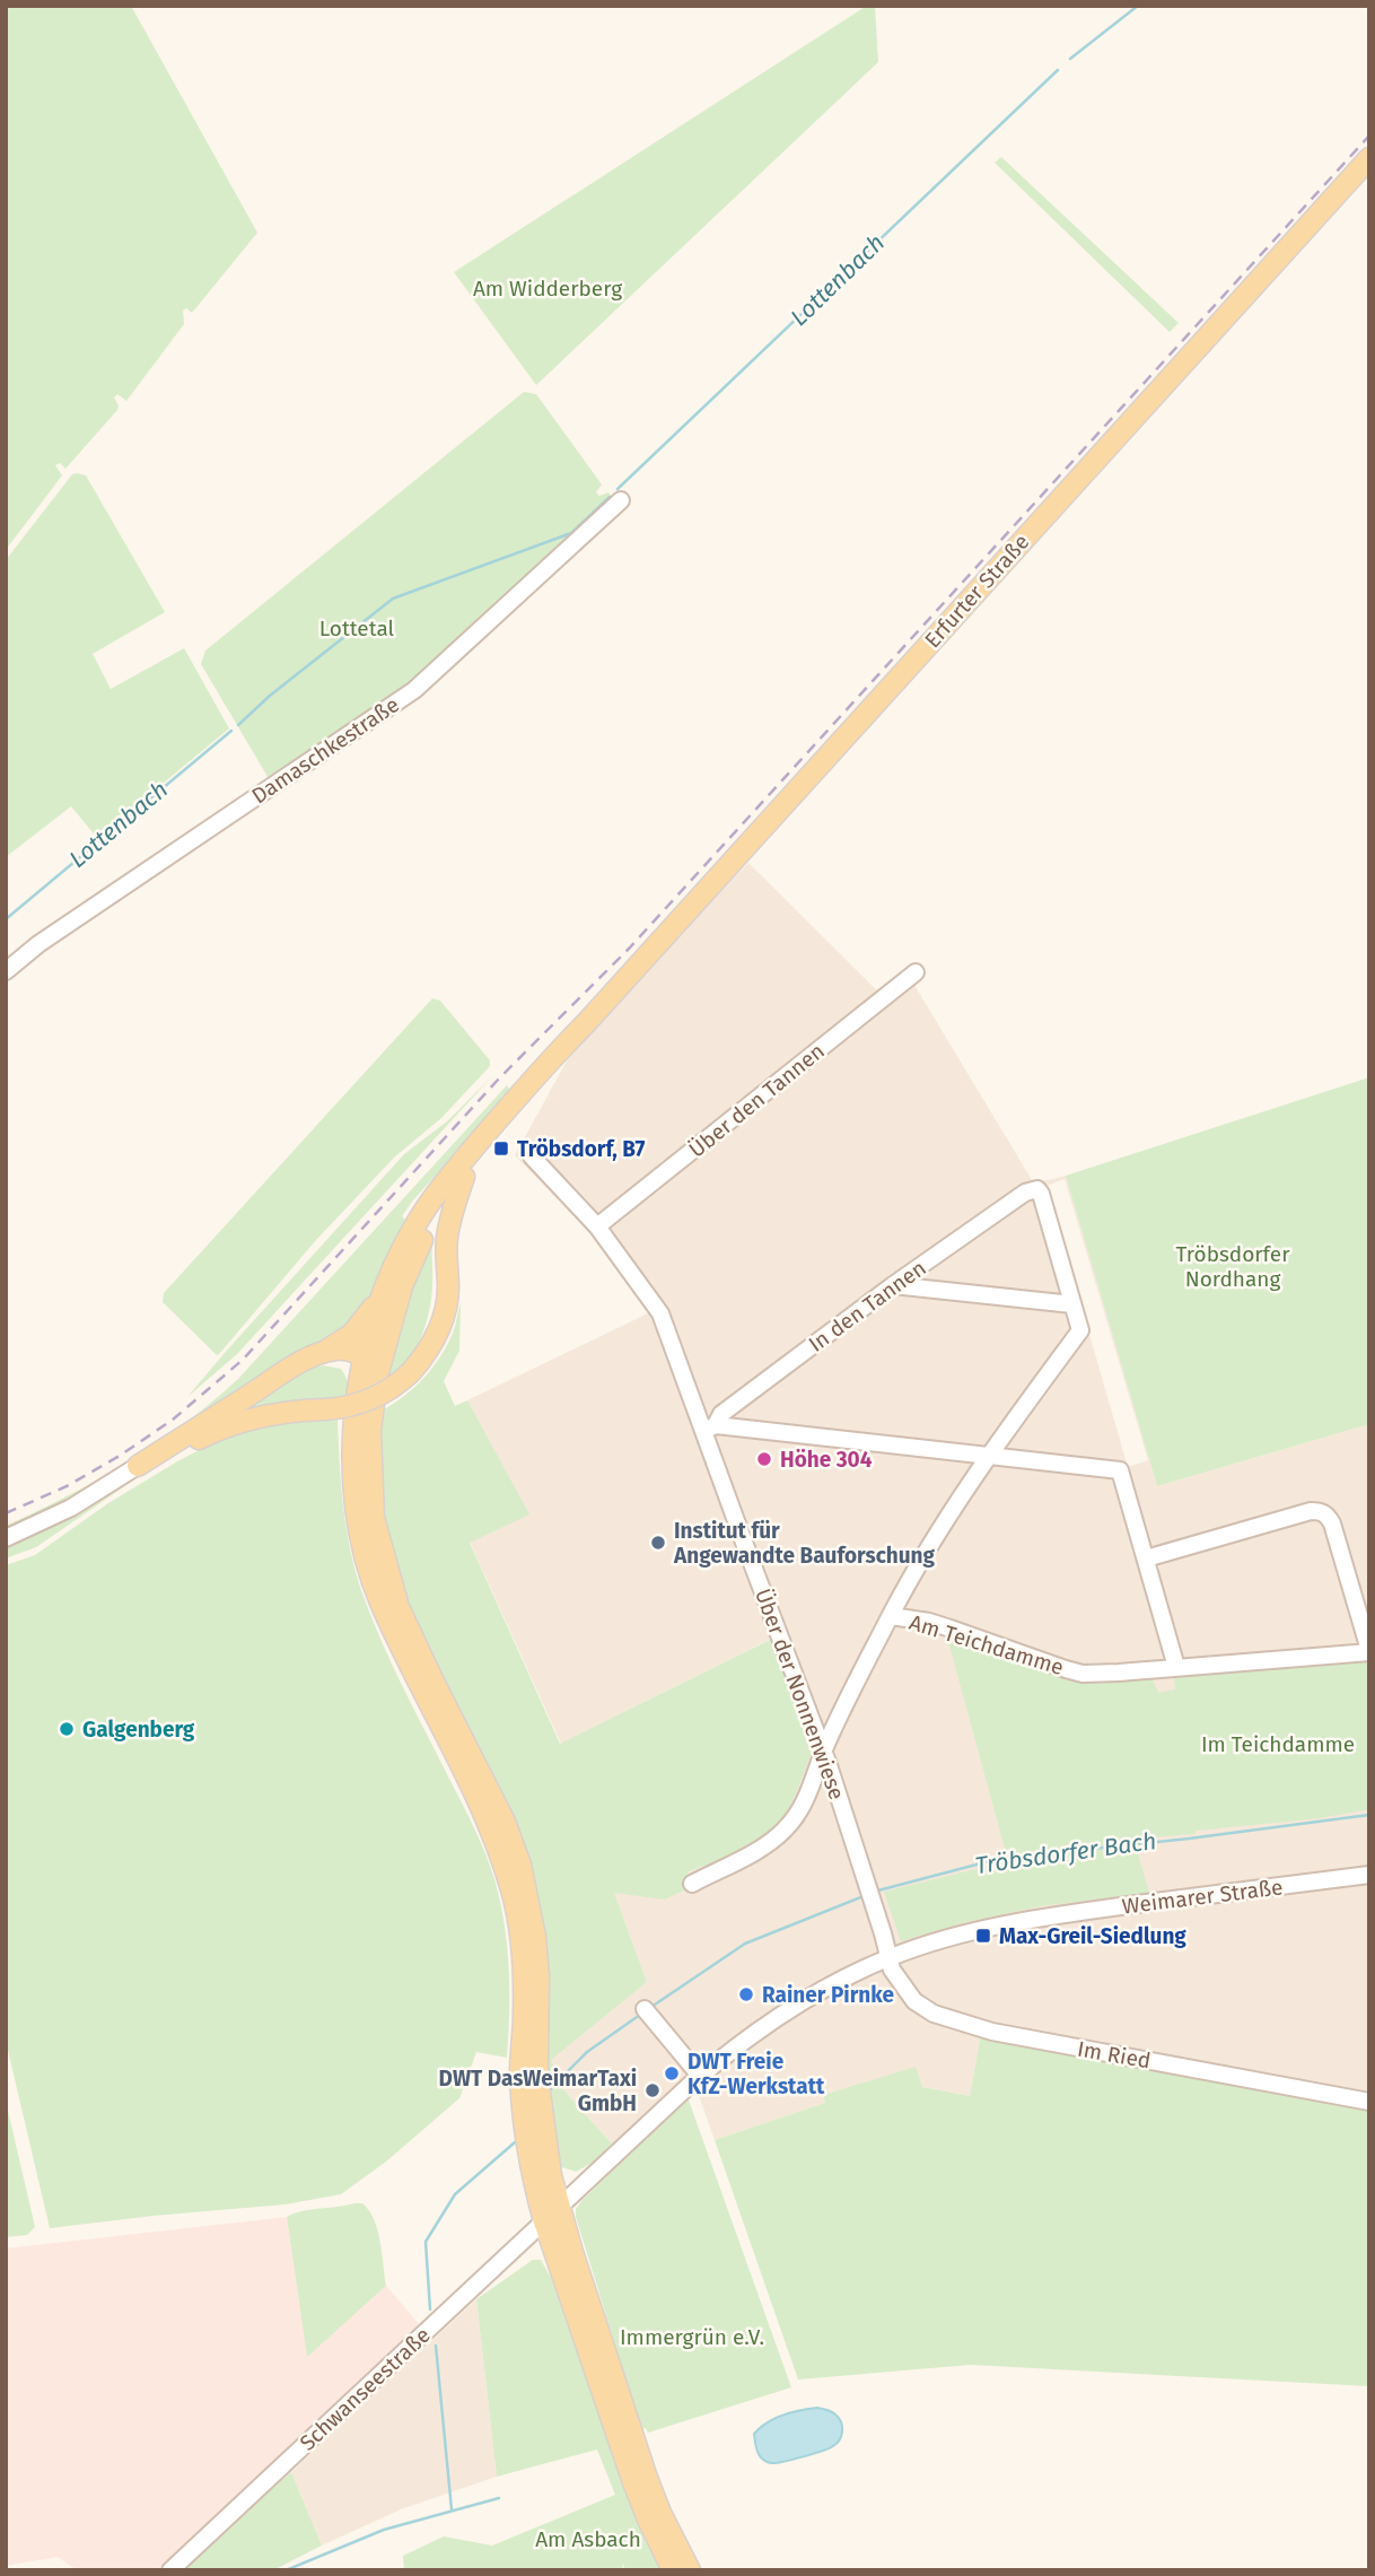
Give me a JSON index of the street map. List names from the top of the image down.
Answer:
{
  "streets": {
    "main road": ["Erfurter Straße"],
    "street": [
      "Damaschkestraße",
      "Über den Tannen",
      "In den Tannen",
      "Am Teichdamme",
      "Über der Nonnenwiese",
      "Weimarer Straße",
      "Im Ried",
      "Schwanseestraße"
    ]
  },
  "crossings": [
    ["Erfurter Straße", "Weimarer Straße"],
    ["Erfurter Straße", "Schwanseestraße"],
    ["Über den Tannen", "Über der Nonnenwiese"],
    ["In den Tannen", "Über der Nonnenwiese"],
    ["Über der Nonnenwiese", "Weimarer Straße"],
    ["Über der Nonnenwiese", "Im Ried"],
    ["Weimarer Straße", "Im Ried"],
    ["Weimarer Straße", "Schwanseestraße"]
  ],
  "water": ["Lottenbach", "Tröbsdorfer Bach"],
  "parks": [
    "Am Widderberg",
    "Lottetal",
    "Tröbsdorfer Nordhang",
    "Im Teichdamme",
    "Immergrün e.V.",
    "Am Asbach"
  ],
  "places": {
    "transit": ["Tröbsdorf, B7", "Max-Greil-Siedlung"],
    "other": [
      "Höhe 304",
      "Institut für Angewandte Bauforschung",
      "Galgenberg",
      "Rainer Pirnke",
      "DWT Freie KfZ-Werkstatt",
      "DWT DasWeimarTaxi GmbH"
    ]
  }
}
